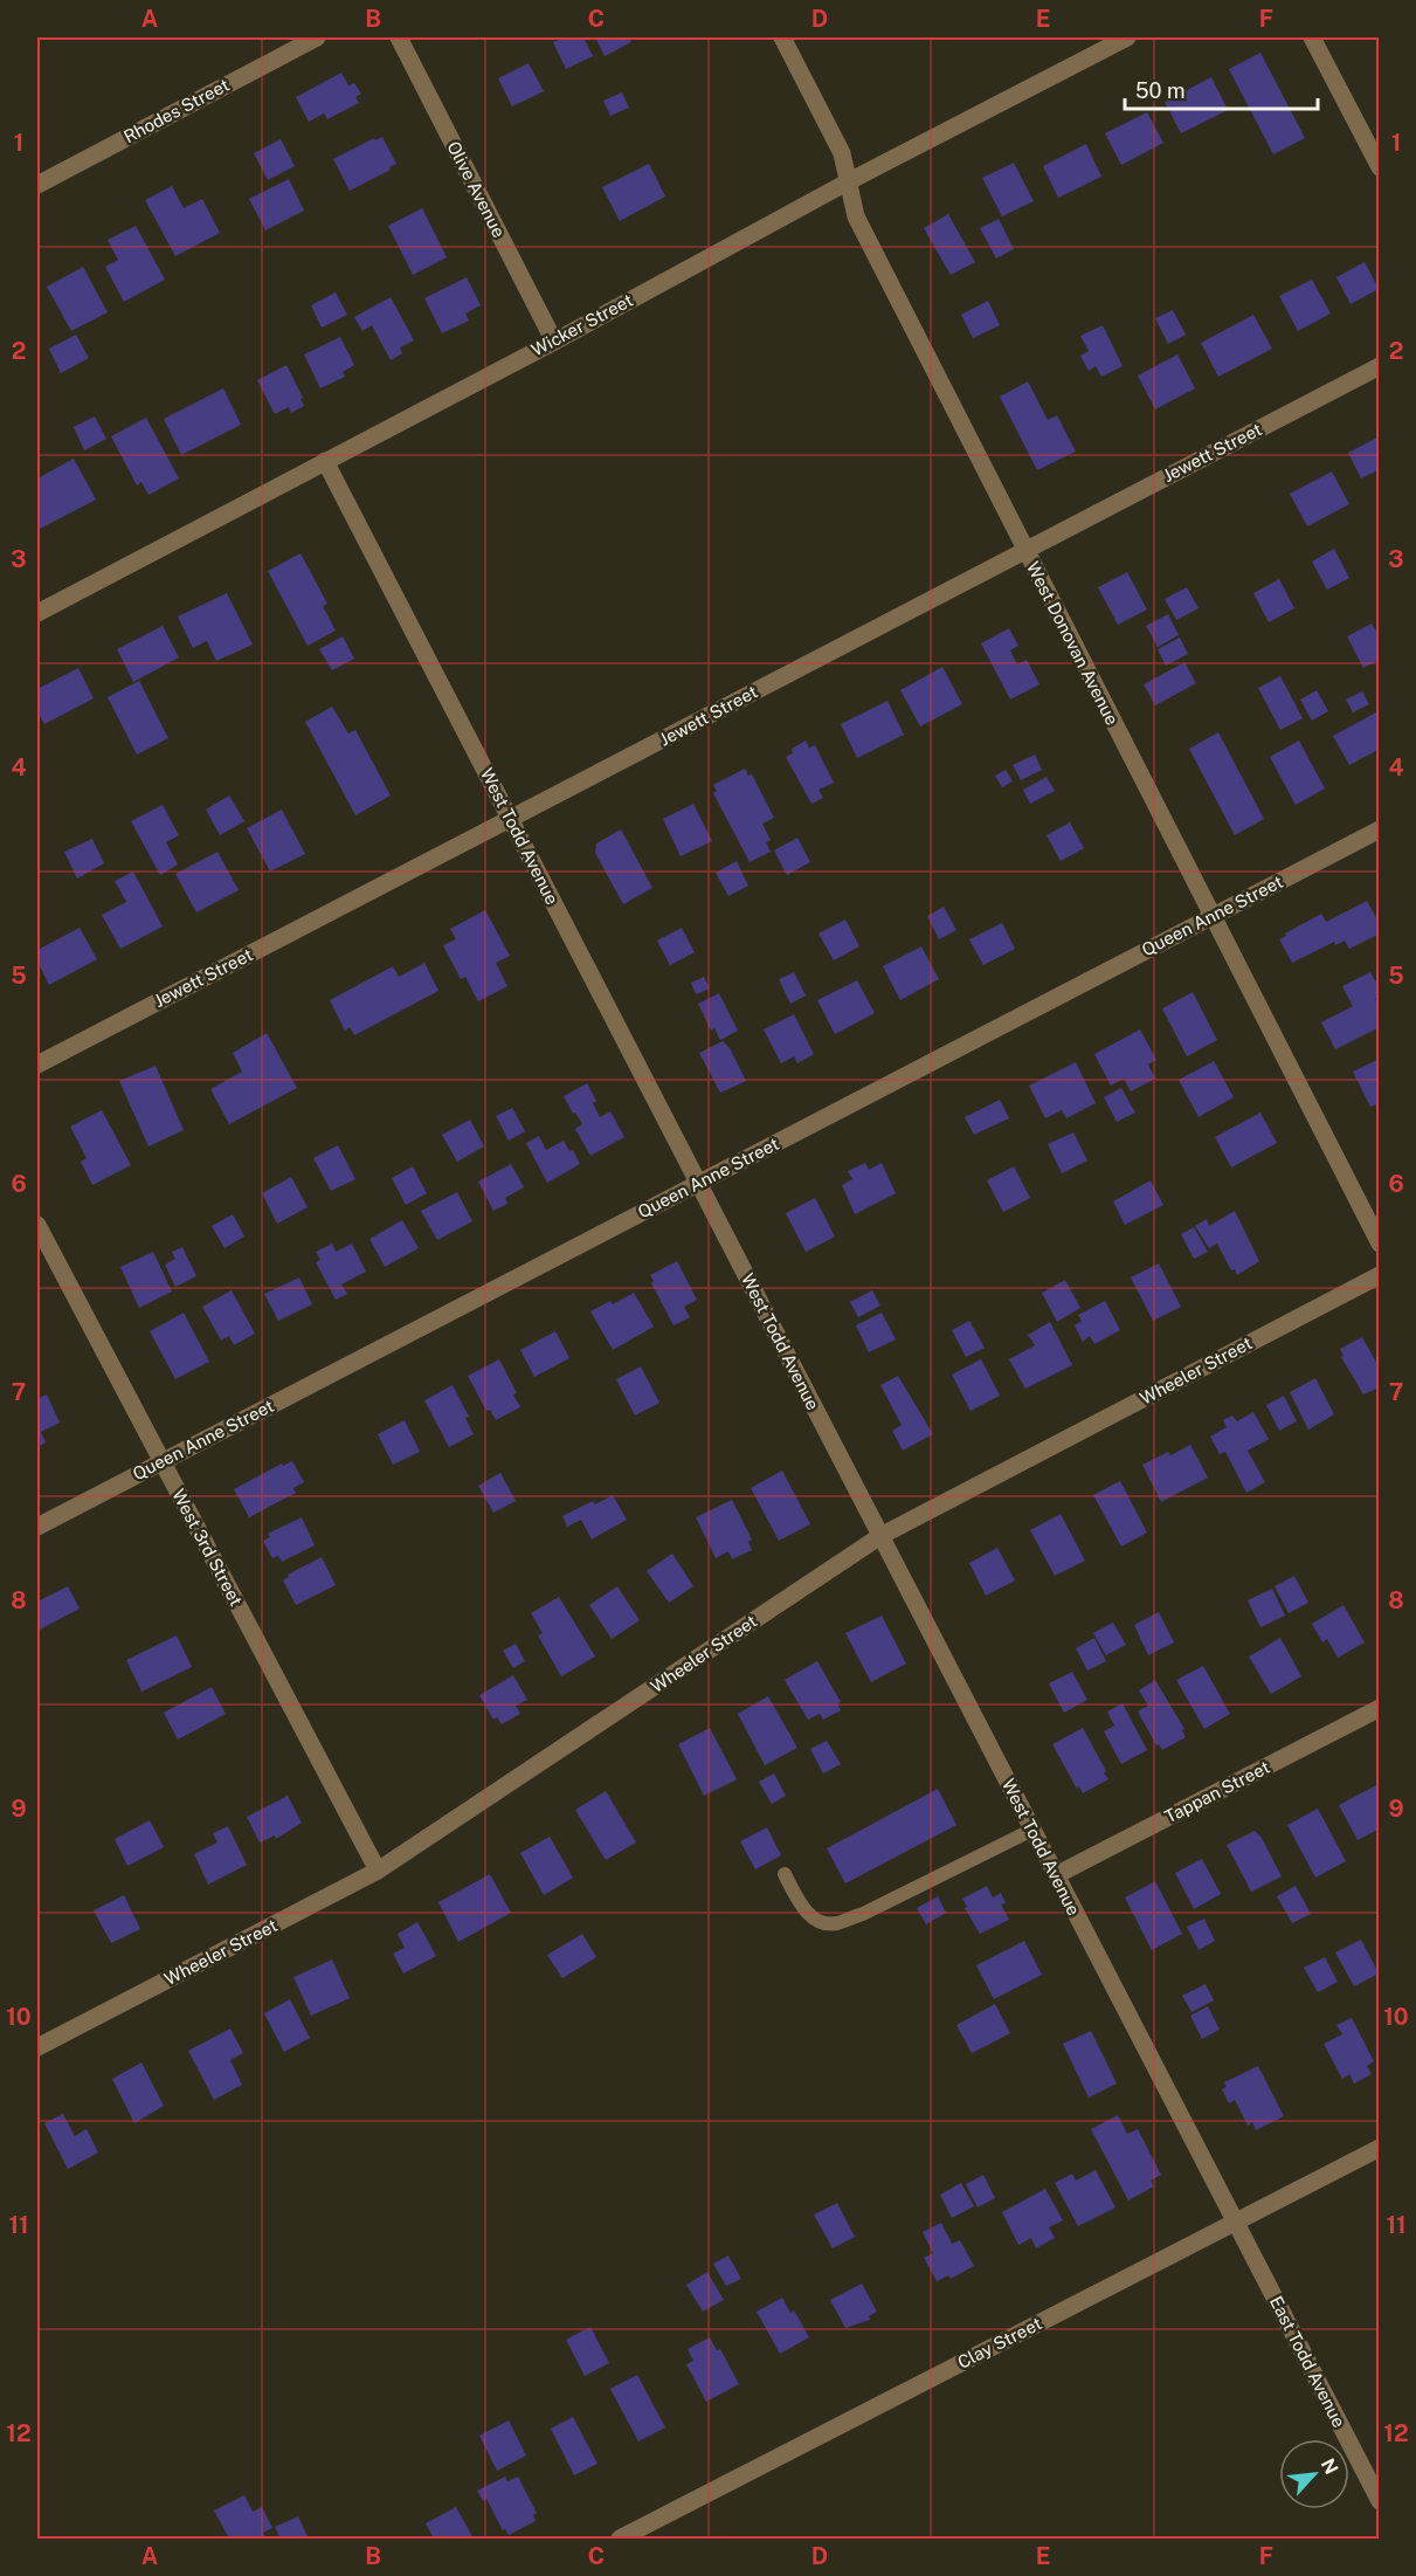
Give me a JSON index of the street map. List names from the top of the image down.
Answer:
{
  "streets": {
    "street": [
      "Rhodes Street",
      "Olive Avenue",
      "Wicker Street",
      "Jewett Street",
      "West Donovan Avenue",
      "West Todd Avenue",
      "Queen Anne Street",
      "Wheeler Street",
      "West 3rd Street",
      "Tappan Street",
      "Clay Street",
      "East Todd Avenue"
    ]
  },
  "crossings": [
    ["Olive Avenue", "Wicker Street"],
    ["Wicker Street", "West Donovan Avenue"],
    ["Wicker Street", "West Todd Avenue"],
    ["Jewett Street", "West Donovan Avenue"],
    ["Jewett Street", "West Todd Avenue"],
    ["West Donovan Avenue", "Queen Anne Street"],
    ["West Todd Avenue", "Queen Anne Street"],
    ["West Todd Avenue", "Wheeler Street"],
    ["West Todd Avenue", "Tappan Street"],
    ["West Todd Avenue", "Clay Street"],
    ["West Todd Avenue", "East Todd Avenue"],
    ["Queen Anne Street", "West 3rd Street"],
    ["Wheeler Street", "West 3rd Street"],
    ["Clay Street", "East Todd Avenue"]
  ],
  "scale_bar": "50 m",
  "north": "top right",
  "grid": {
    "columns": [
      "A",
      "B",
      "C",
      "D",
      "E",
      "F"
    ],
    "rows": [
      "1",
      "2",
      "3",
      "4",
      "5",
      "6",
      "7",
      "8",
      "9",
      "10",
      "11",
      "12"
    ]
  }
}
